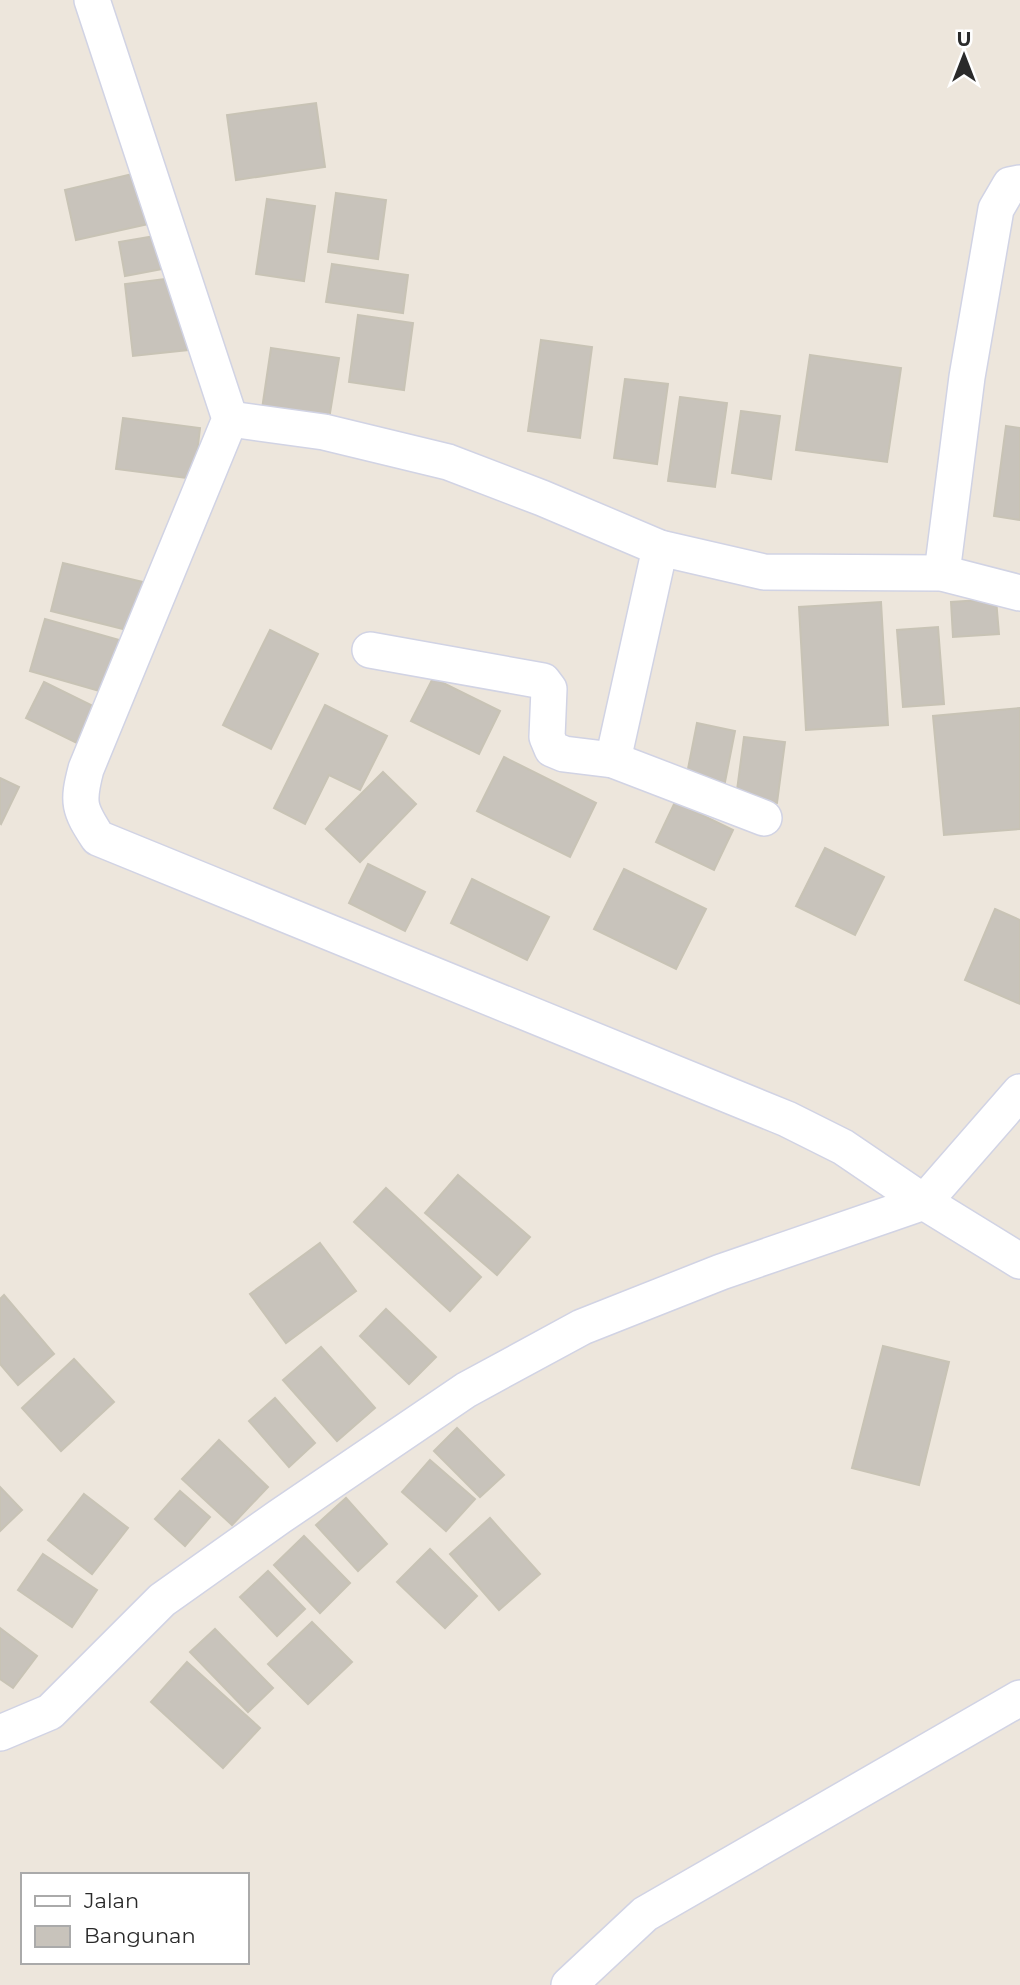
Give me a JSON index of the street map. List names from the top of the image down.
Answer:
{
  "legend": ["Jalan", "Bangunan"],
  "north": "top"
}
